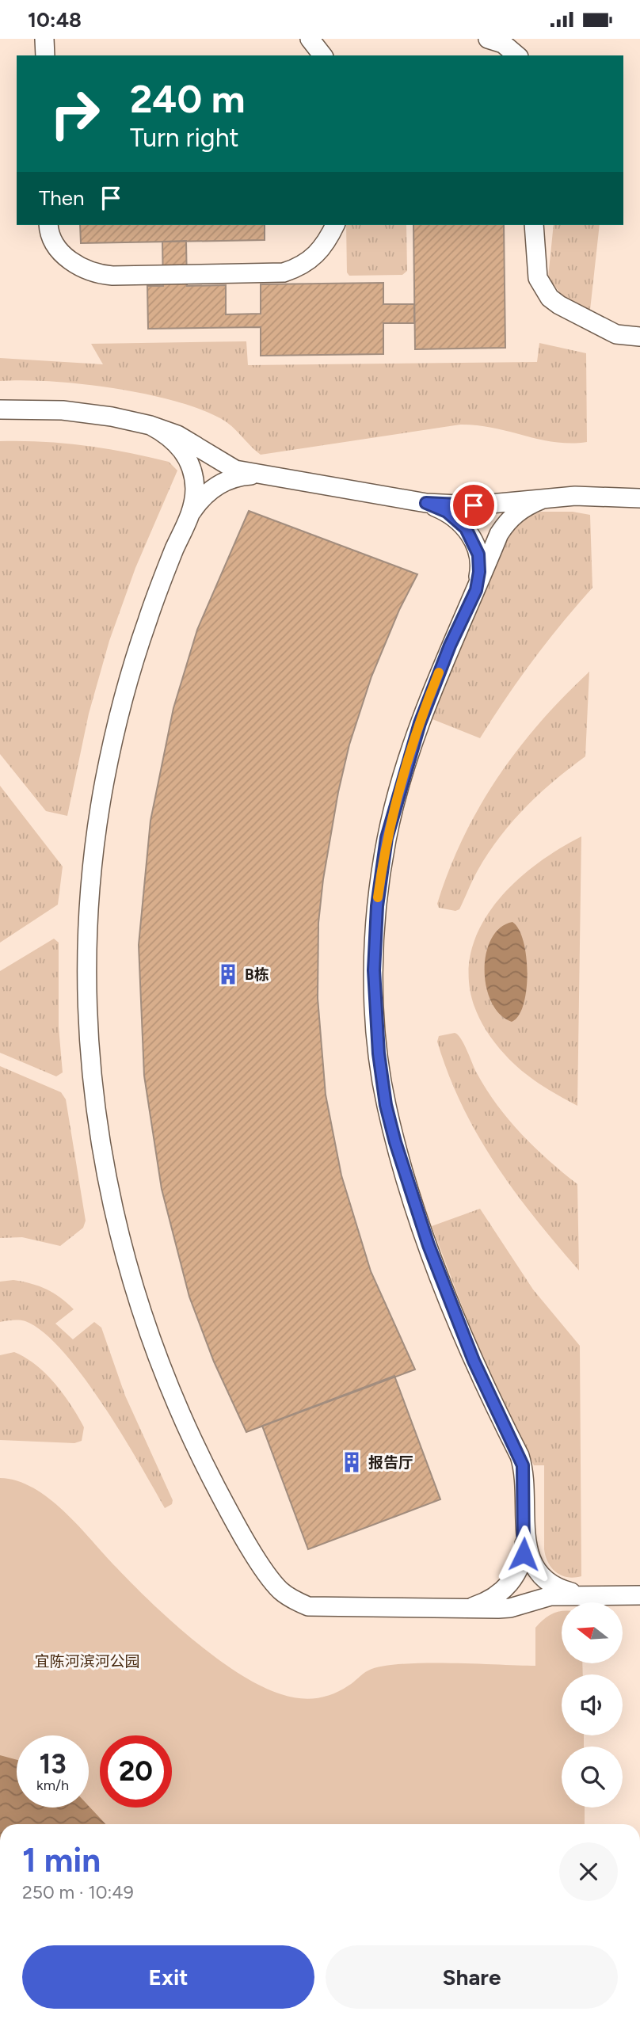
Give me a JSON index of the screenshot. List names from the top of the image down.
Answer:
{
  "parks": ["宜陈河滨河公园"],
  "places": {
    "building": ["B栋", "报告厅"]
  },
  "north": "left",
  "page": {
    "status": "10:48",
    "turn": ["240 m", "Turn right"],
    "then": "Then",
    "speed": "13 km/h",
    "limit": "20",
    "heading": ["1 min", "250 m · 10:49"],
    "buttons": ["Exit", "Share"]
  }
}
